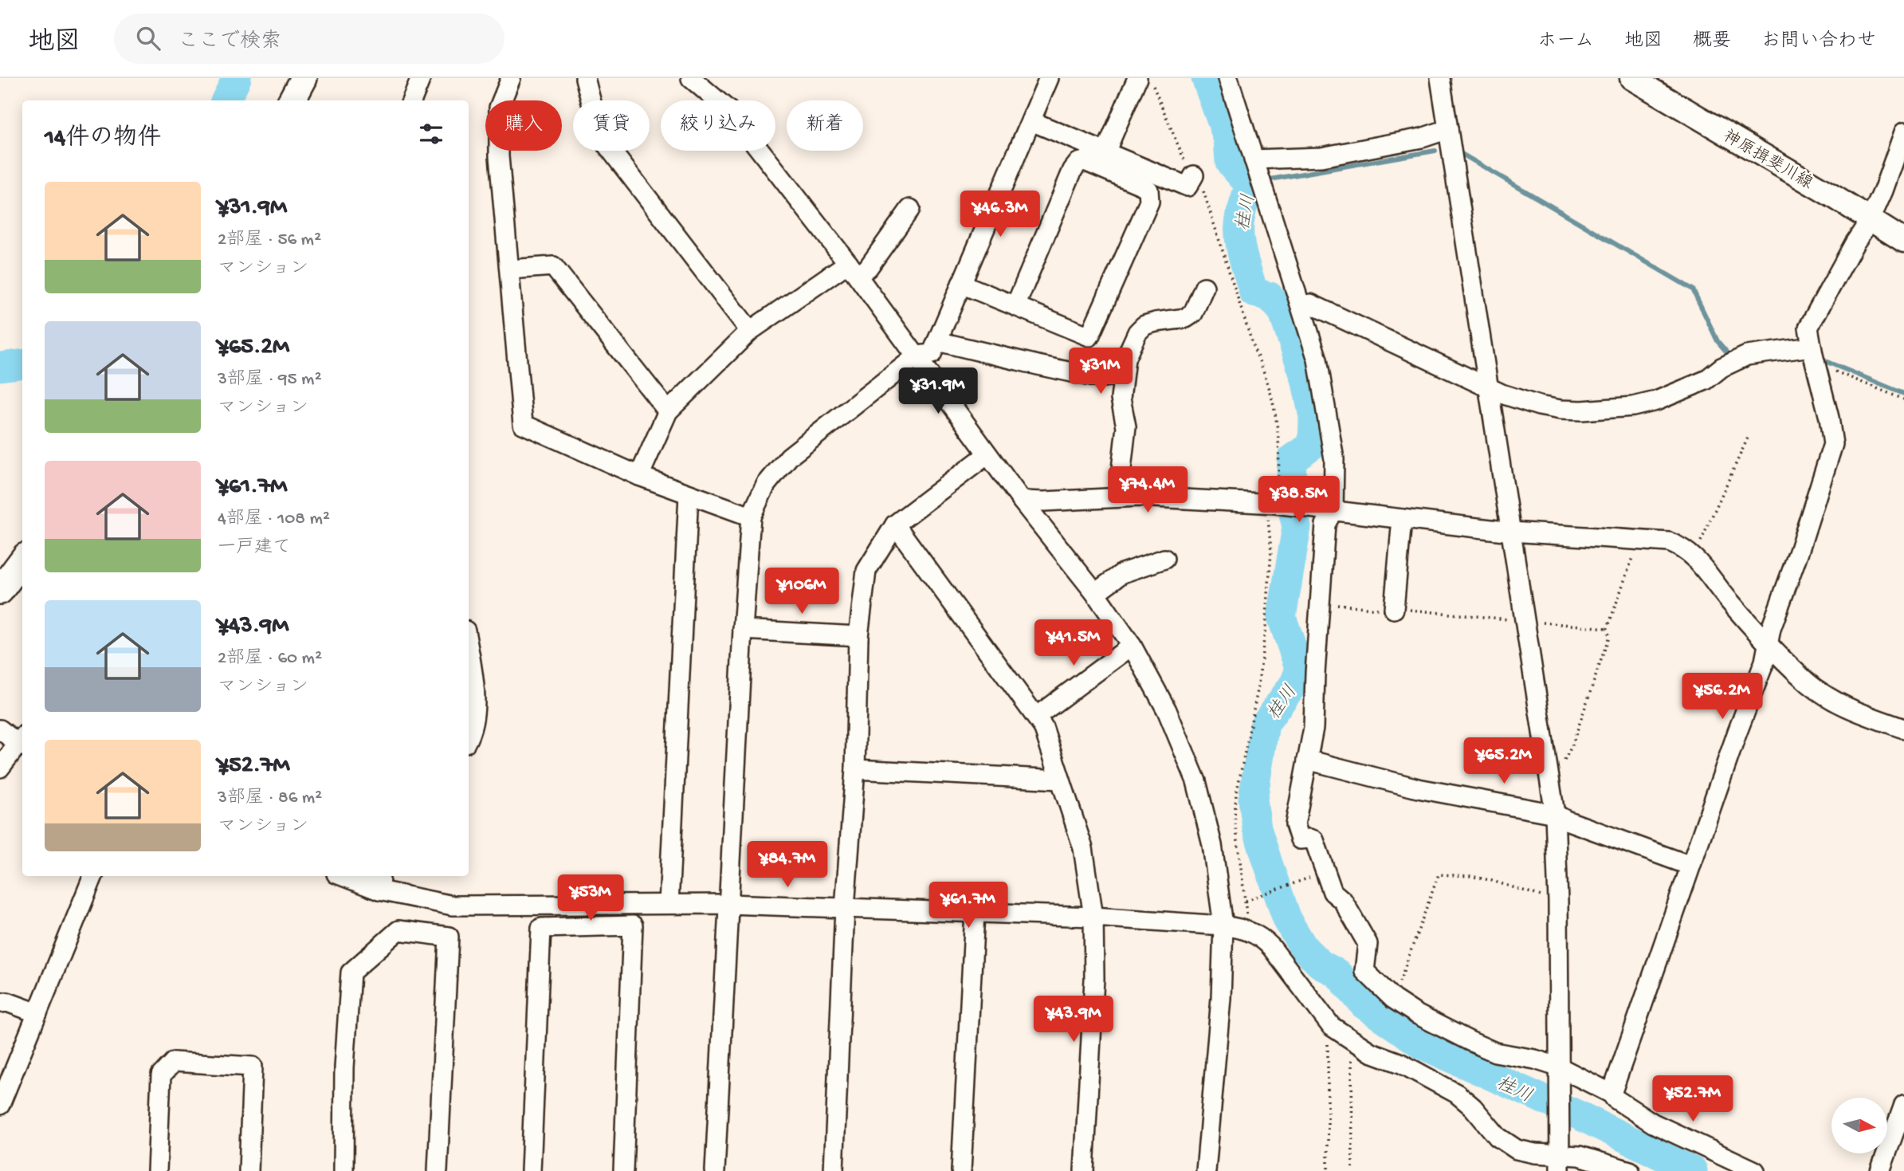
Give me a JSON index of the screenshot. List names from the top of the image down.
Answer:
{
  "streets": {
    "main road": ["神原揖斐川線"]
  },
  "water": ["桂川"],
  "north": "right",
  "page": {
    "header": "地図",
    "search": "ここで検索",
    "nav": [
      "ホーム",
      "地図",
      "概要",
      "お問い合わせ"
    ],
    "chip": [
      "購入",
      "賃貸",
      "絞り込み",
      "新着"
    ],
    "heading": "14件の物件",
    "list": [
      {
        "name": "¥31.9M",
        "note": "2部屋 · 56 m² · マンション"
      },
      {
        "name": "¥65.2M",
        "note": "3部屋 · 95 m² · マンション"
      },
      {
        "name": "¥61.7M",
        "note": "4部屋 · 108 m² · 一戸建て"
      },
      {
        "name": "¥43.9M",
        "note": "2部屋 · 60 m² · マンション"
      },
      {
        "name": "¥52.7M",
        "note": "3部屋 · 86 m² · マンション"
      }
    ],
    "price": [
      "¥46.3M",
      "¥31M",
      "¥31.9M",
      "¥74.4M",
      "¥38.5M",
      "¥106M",
      "¥41.5M",
      "¥56.2M",
      "¥65.2M",
      "¥84.7M",
      "¥53M",
      "¥61.7M",
      "¥43.9M",
      "¥52.7M"
    ]
  }
}
